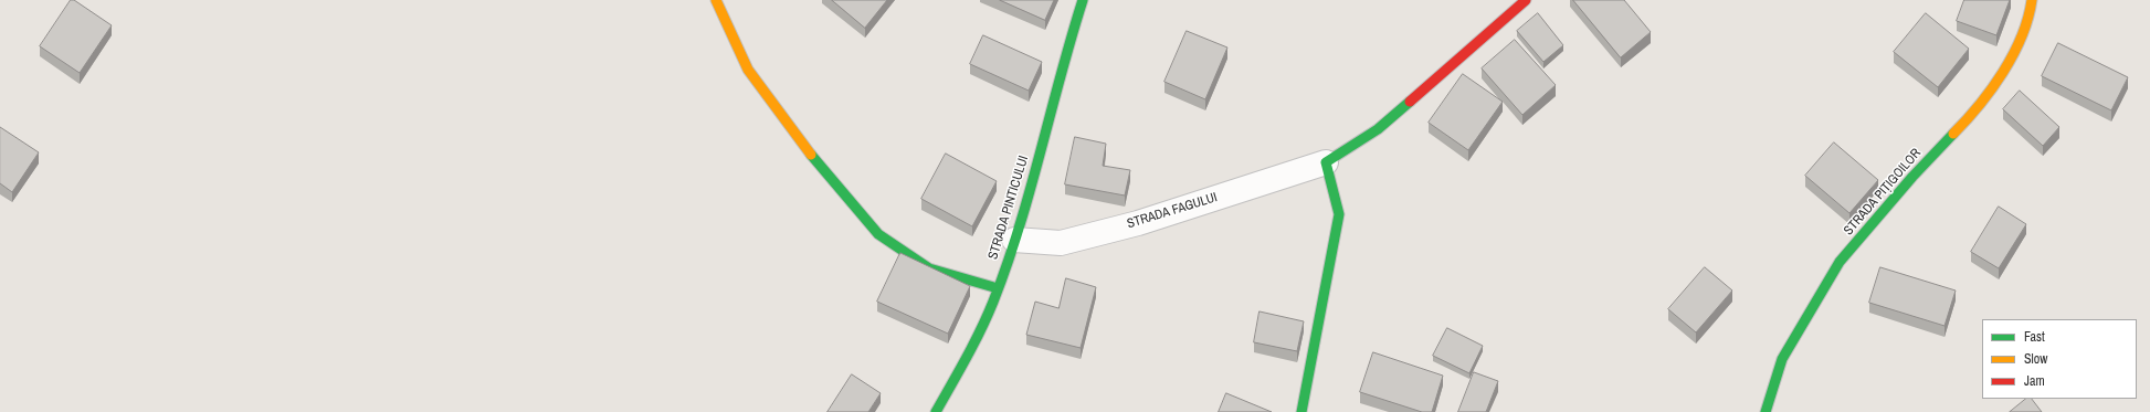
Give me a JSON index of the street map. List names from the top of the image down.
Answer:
{
  "streets": {
    "street": ["STRADA PIȚIGOILOR", "STRADA PINTICULUI", "STRADA FAGULUI"]
  },
  "crossings": [
    ["STRADA PINTICULUI", "STRADA FAGULUI"]
  ],
  "legend": ["Fast", "Slow", "Jam"]
}
